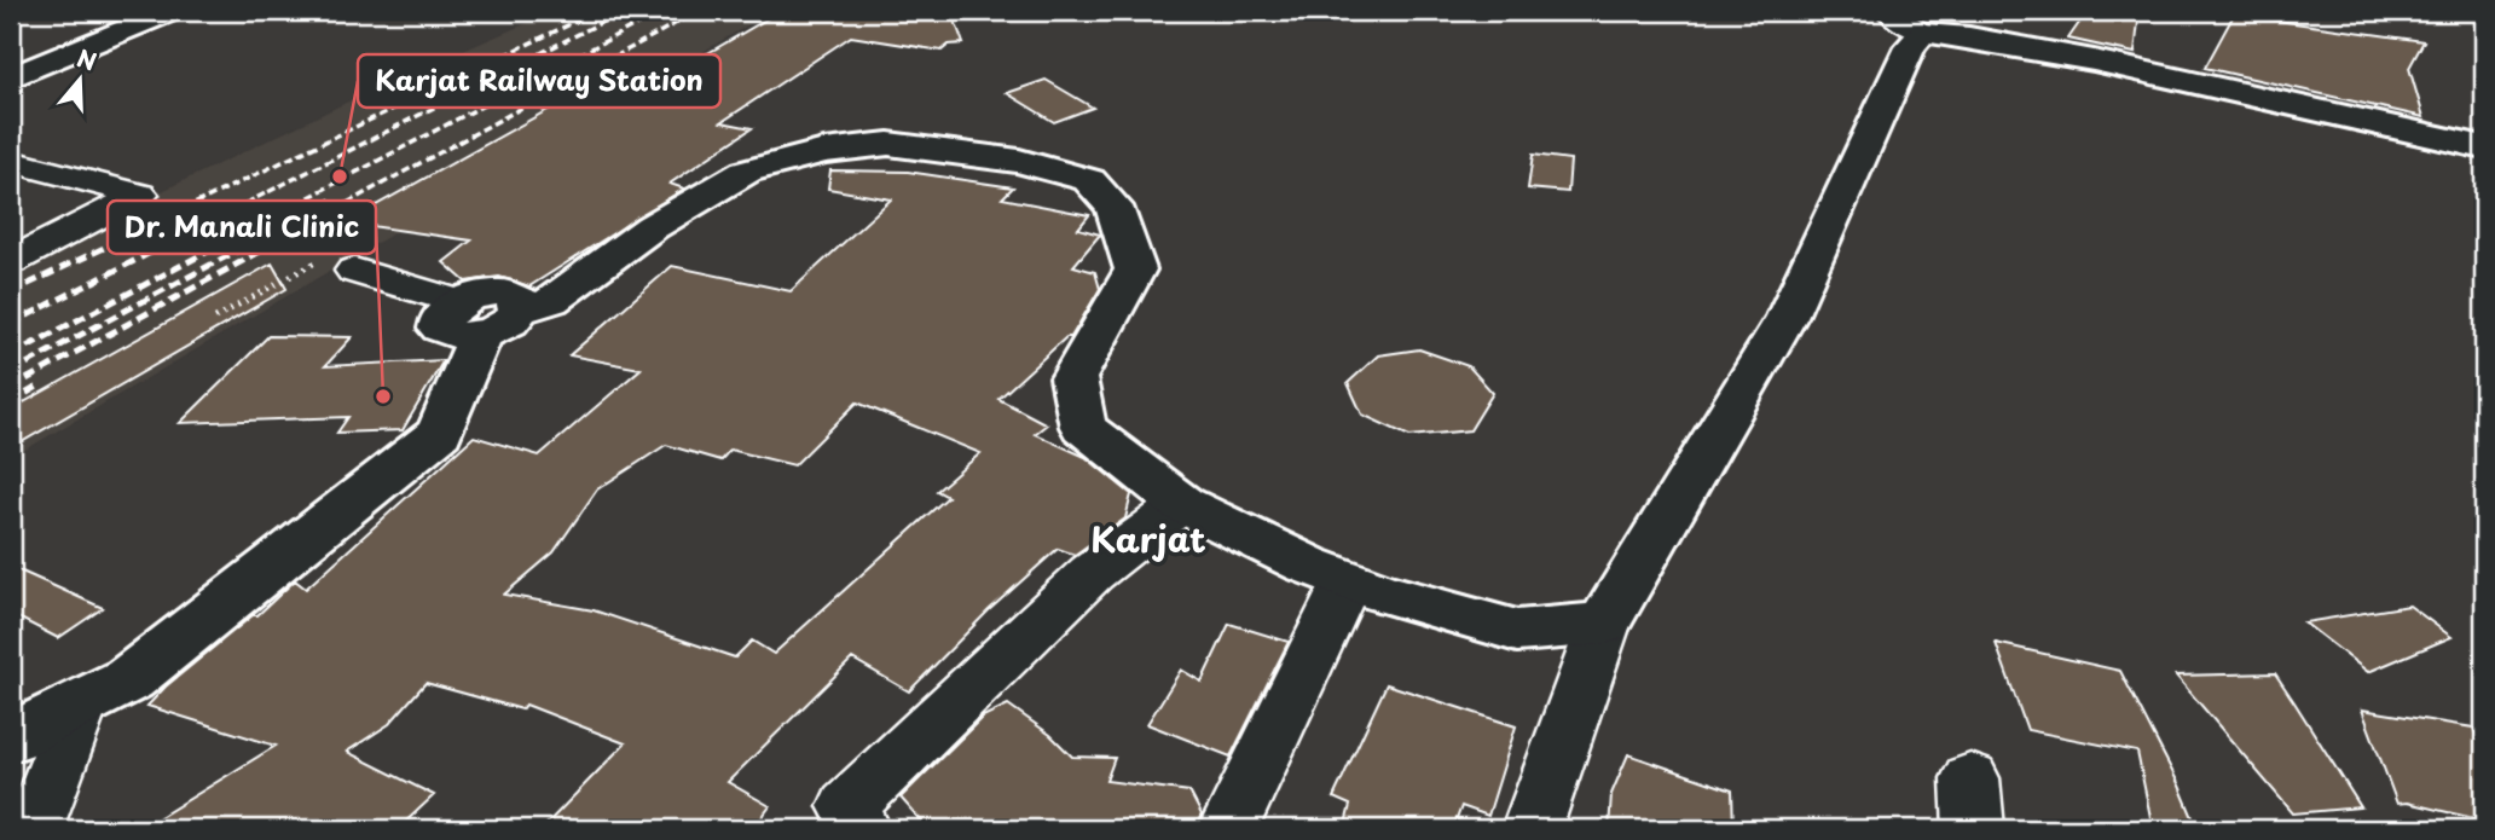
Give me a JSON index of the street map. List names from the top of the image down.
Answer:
{
  "districts": ["Karjat"],
  "places": ["Karjat Railway Station", "Dr. Manali Clinic"],
  "north": "top"
}
